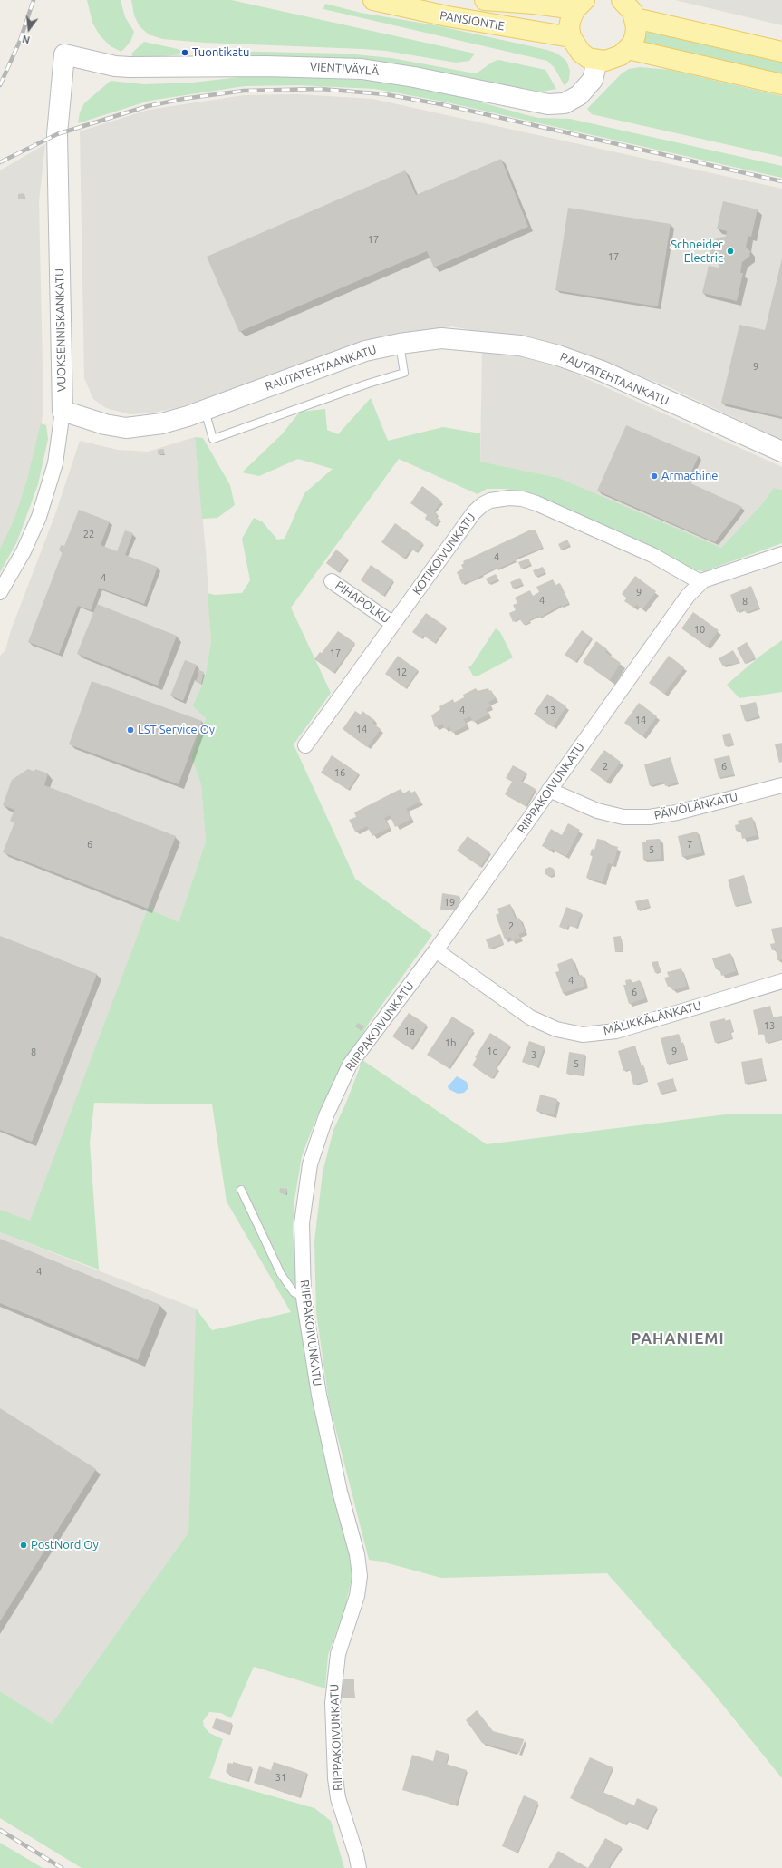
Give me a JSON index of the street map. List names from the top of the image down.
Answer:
{
  "streets": {
    "main road": ["PANSIONTIE"],
    "street": [
      "VIENTIVÄYLÄ",
      "VUOKSENNISKANKATU",
      "RAUTATEHTAANKATU",
      "KOTIKOIVUNKATU",
      "PIHAPOLKU",
      "RIIPPAKOIVUNKATU",
      "PÄIVÖLÄNKATU",
      "MÄLIKKÄLÄNKATU"
    ]
  },
  "crossings": [
    ["VIENTIVÄYLÄ", "VUOKSENNISKANKATU"],
    ["VUOKSENNISKANKATU", "RAUTATEHTAANKATU"],
    ["KOTIKOIVUNKATU", "PIHAPOLKU"],
    ["KOTIKOIVUNKATU", "RIIPPAKOIVUNKATU"],
    ["RIIPPAKOIVUNKATU", "PÄIVÖLÄNKATU"],
    ["RIIPPAKOIVUNKATU", "MÄLIKKÄLÄNKATU"]
  ],
  "districts": ["PAHANIEMI"],
  "places": [
    "Tuontikatu",
    "Schneider Electric",
    "Armachine",
    "LST Service Oy",
    "PostNord Oy"
  ],
  "house_numbers": [
    "17",
    "17",
    "9",
    "22",
    "4",
    "4",
    "9",
    "4",
    "8",
    "10",
    "17",
    "12",
    "4",
    "13",
    "14",
    "14",
    "2",
    "6",
    "16",
    "6",
    "7",
    "5",
    "19",
    "2",
    "4",
    "6",
    "13",
    "1a",
    "1b",
    "1c",
    "9",
    "8",
    "3",
    "5",
    "4",
    "31"
  ],
  "north": "bottom"
}
